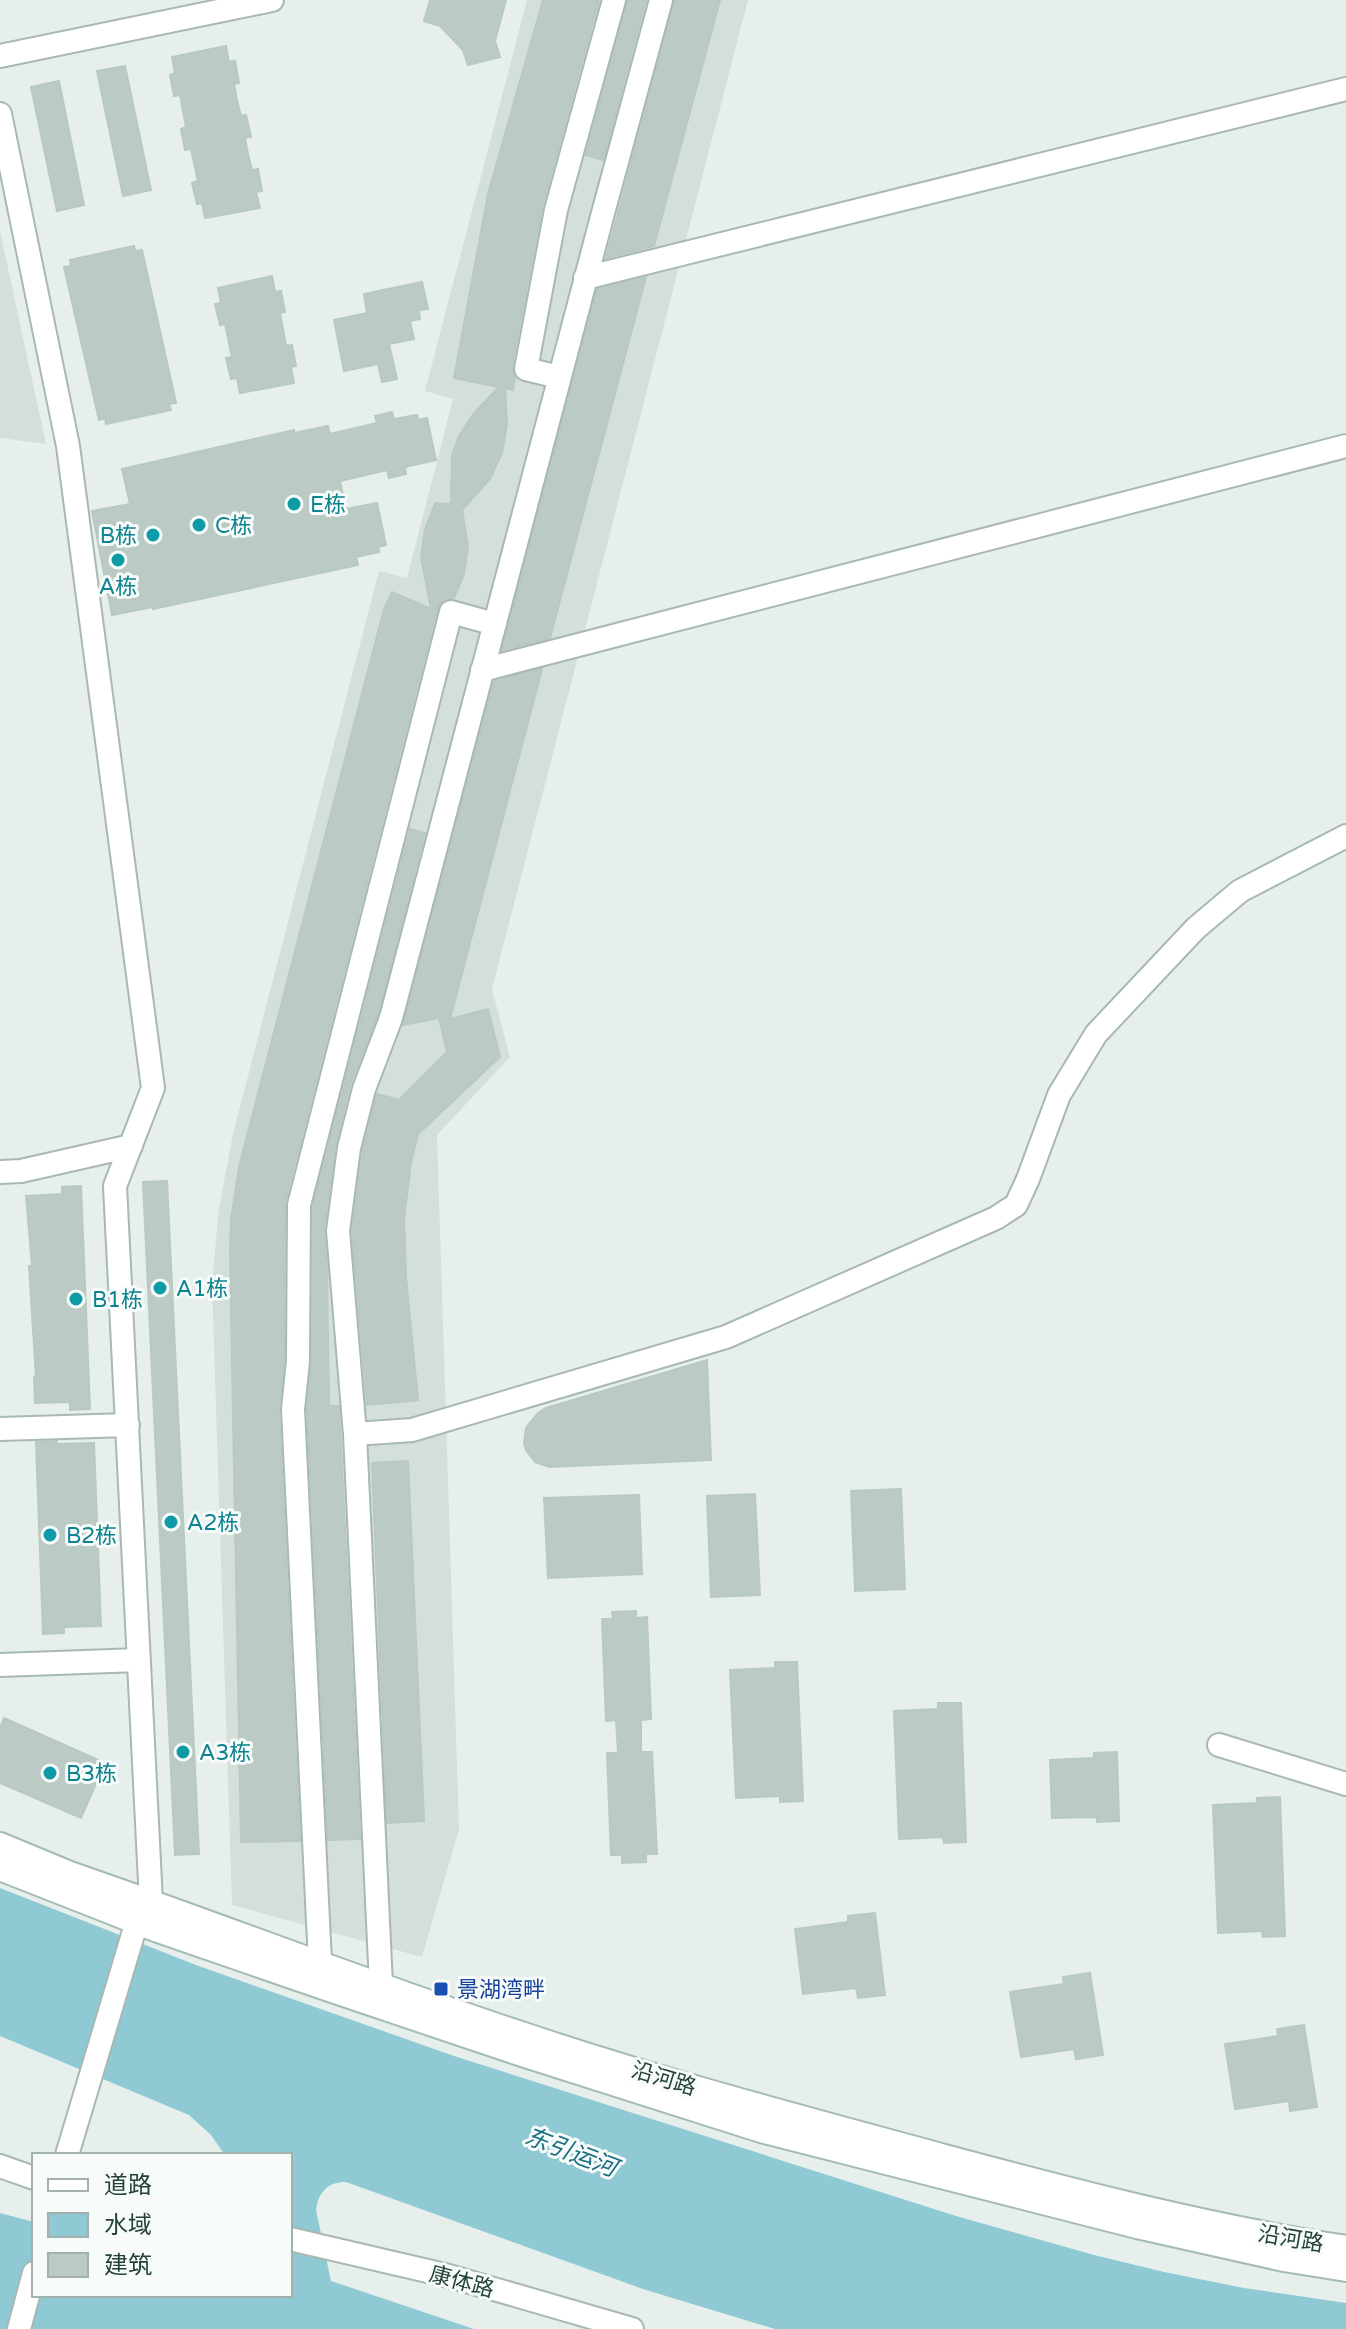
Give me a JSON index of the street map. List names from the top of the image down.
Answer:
{
  "streets": {
    "main road": ["沿河路"],
    "street": ["康体路"]
  },
  "water": ["东引运河"],
  "places": {
    "other": [
      "E栋",
      "C栋",
      "B栋",
      "A栋",
      "A1栋",
      "B1栋",
      "A2栋",
      "B2栋",
      "A3栋",
      "B3栋"
    ],
    "transit": ["景湖湾畔"]
  },
  "legend": ["道路", "水域", "建筑"]
}
